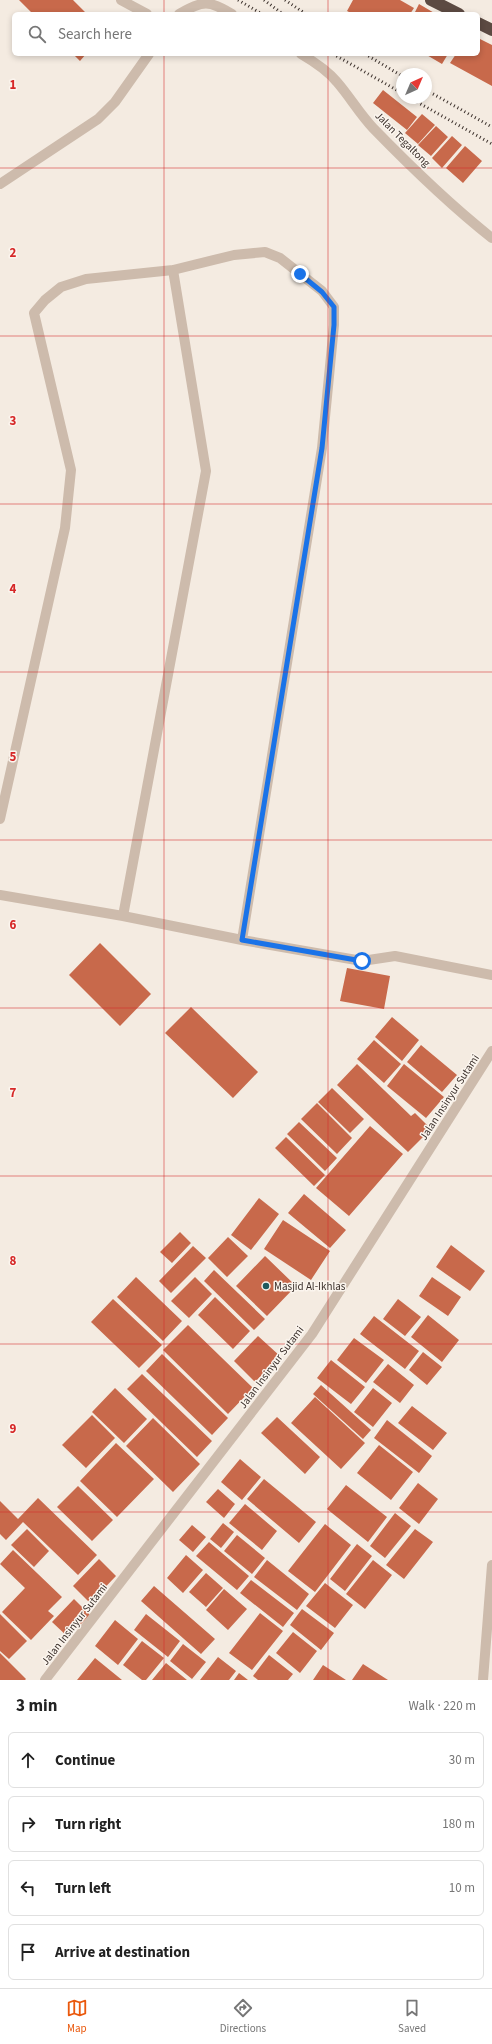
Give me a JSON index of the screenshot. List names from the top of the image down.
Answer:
{
  "streets": {
    "street": ["Jalan Tegaltong", "Jalan Insinyur Sutami"]
  },
  "places": ["Masjid Al-Ikhlas"],
  "north": "top right",
  "page": {
    "search": "Search here",
    "heading": ["3 min", "Walk · 220 m"],
    "list": [
      ["Continue", "30 m"],
      ["Turn right", "180 m"],
      ["Turn left", "10 m"],
      "Arrive at destination"
    ],
    "nav": ["Map", "Directions", "Saved"]
  },
  "grid": {
    "rows": [
      "1",
      "2",
      "3",
      "4",
      "5",
      "6",
      "7",
      "8",
      "9"
    ]
  }
}
